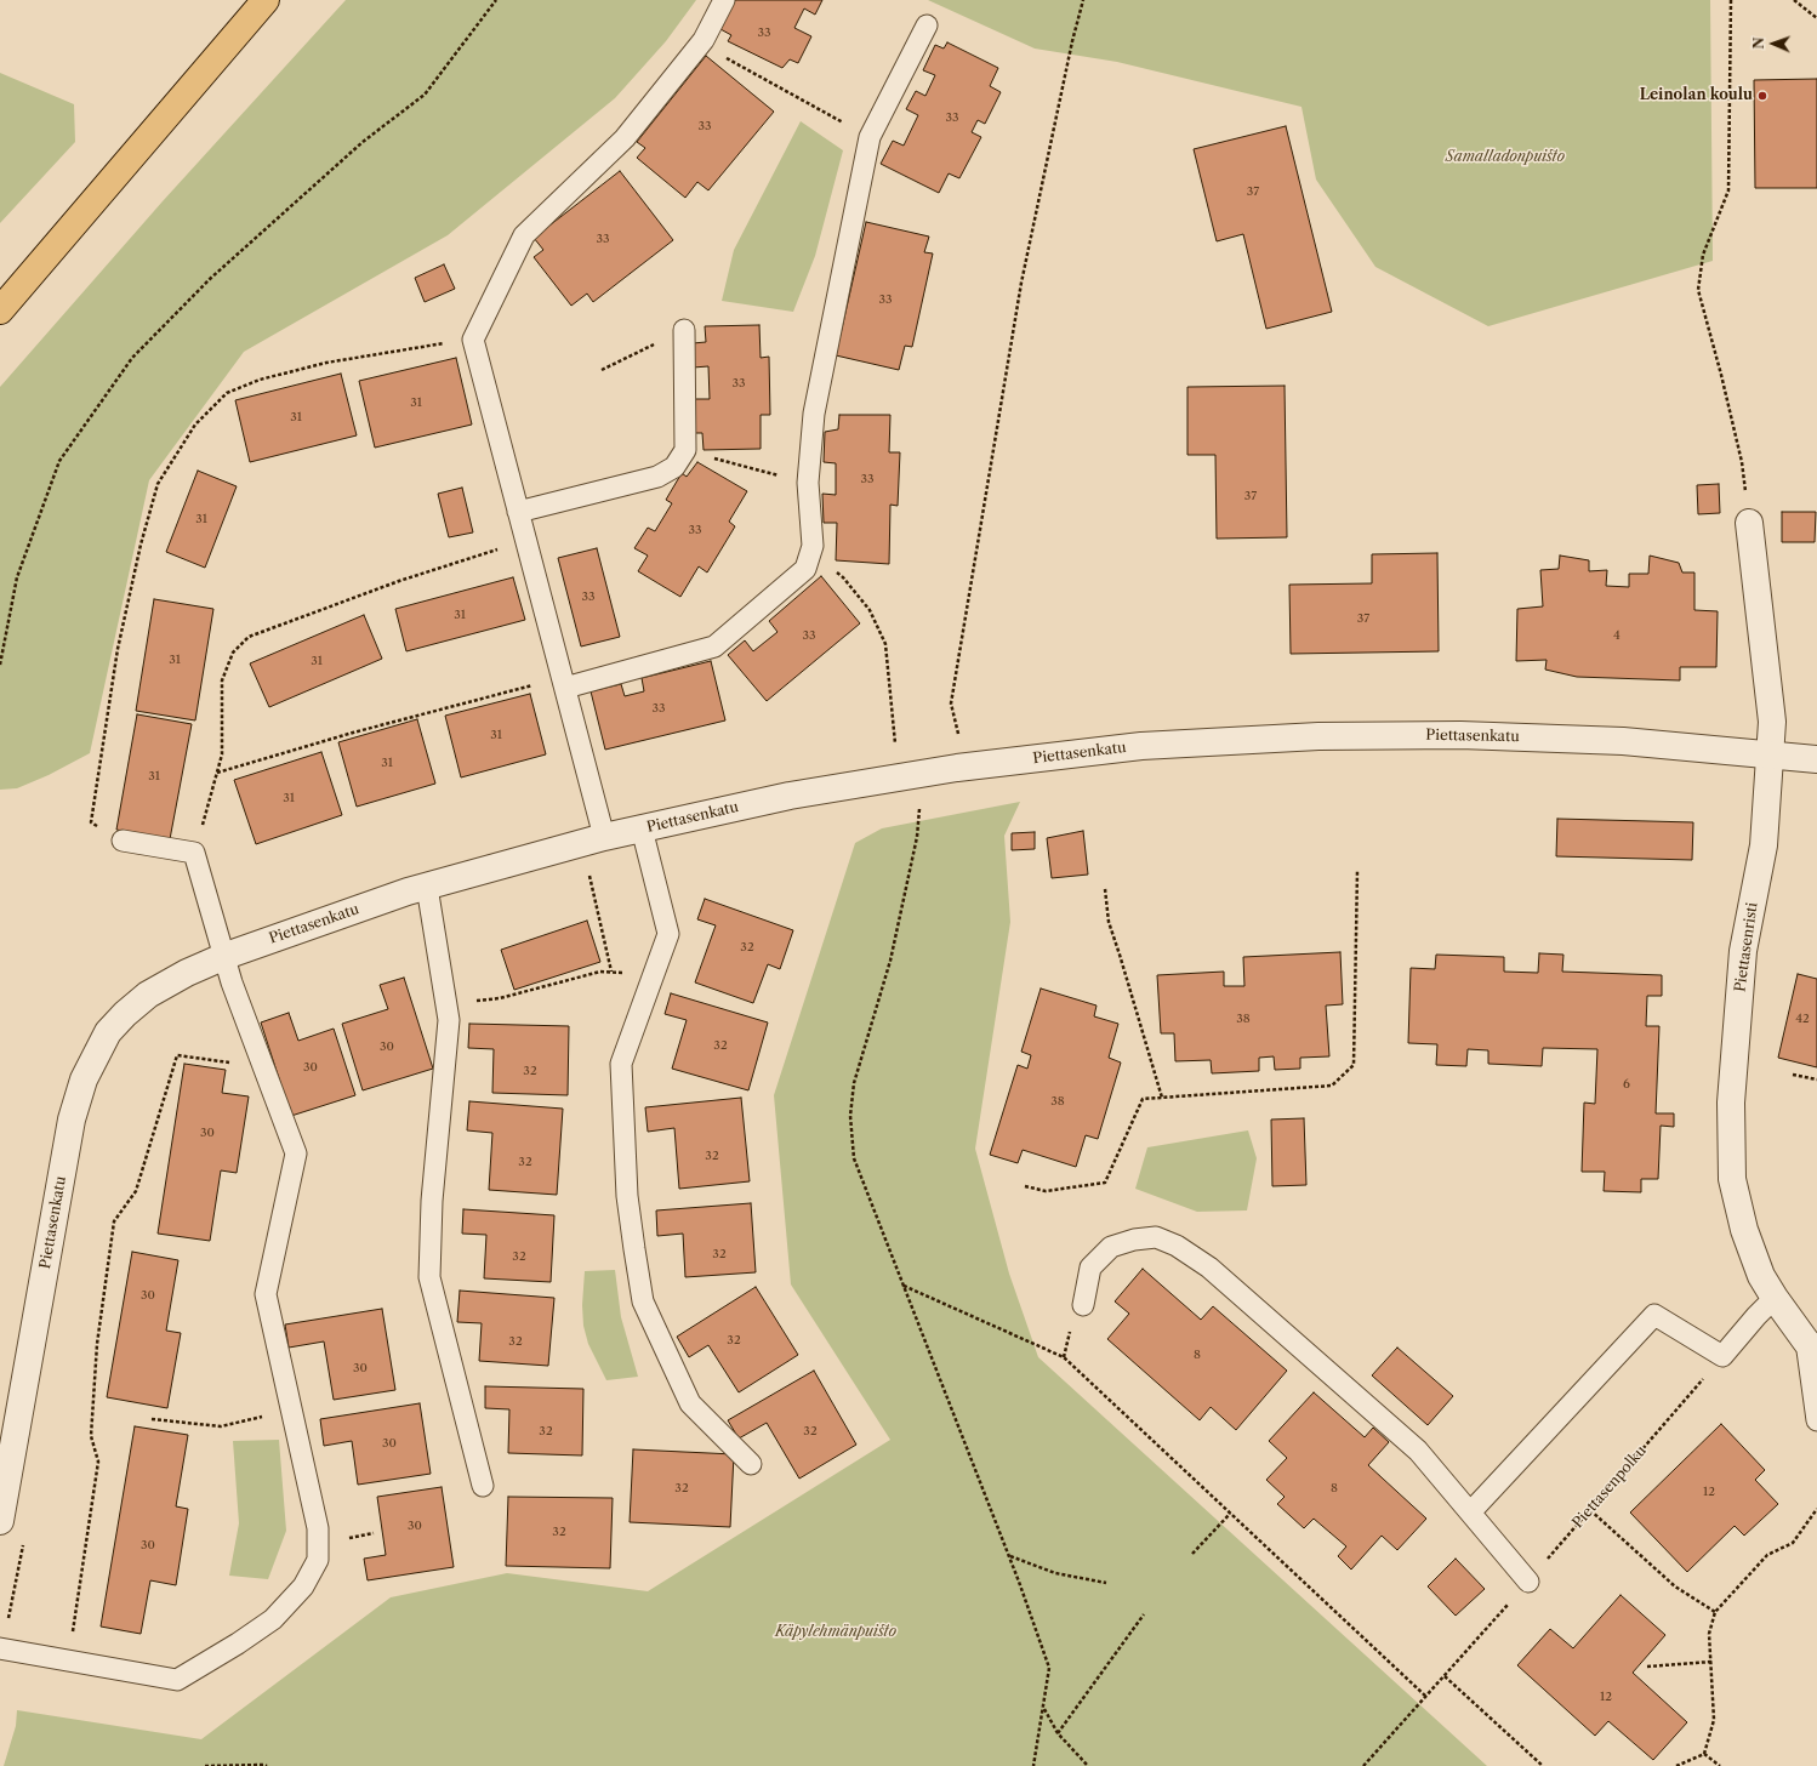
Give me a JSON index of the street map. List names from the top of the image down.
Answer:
{
  "streets": {
    "street": ["Piettasenkatu", "Piettasenristi"],
    "path": ["Piettasenpolku"]
  },
  "crossings": [
    ["Piettasenkatu", "Piettasenristi"]
  ],
  "parks": ["Samalladonpuisto", "Käpylehmänpuisto"],
  "places": ["Leinolan koulu"],
  "house_numbers": [
    "33",
    "33",
    "33",
    "37",
    "33",
    "33",
    "33",
    "31",
    "31",
    "33",
    "37",
    "31",
    "33",
    "33",
    "31",
    "37",
    "33",
    "4",
    "31",
    "31",
    "33",
    "31",
    "31",
    "31",
    "31",
    "32",
    "38",
    "42",
    "32",
    "30",
    "30",
    "32",
    "6",
    "38",
    "30",
    "32",
    "32",
    "32",
    "32",
    "30",
    "32",
    "32",
    "8",
    "30",
    "32",
    "32",
    "30",
    "32",
    "8",
    "12",
    "30",
    "32",
    "30",
    "12"
  ],
  "north": "left"
}
